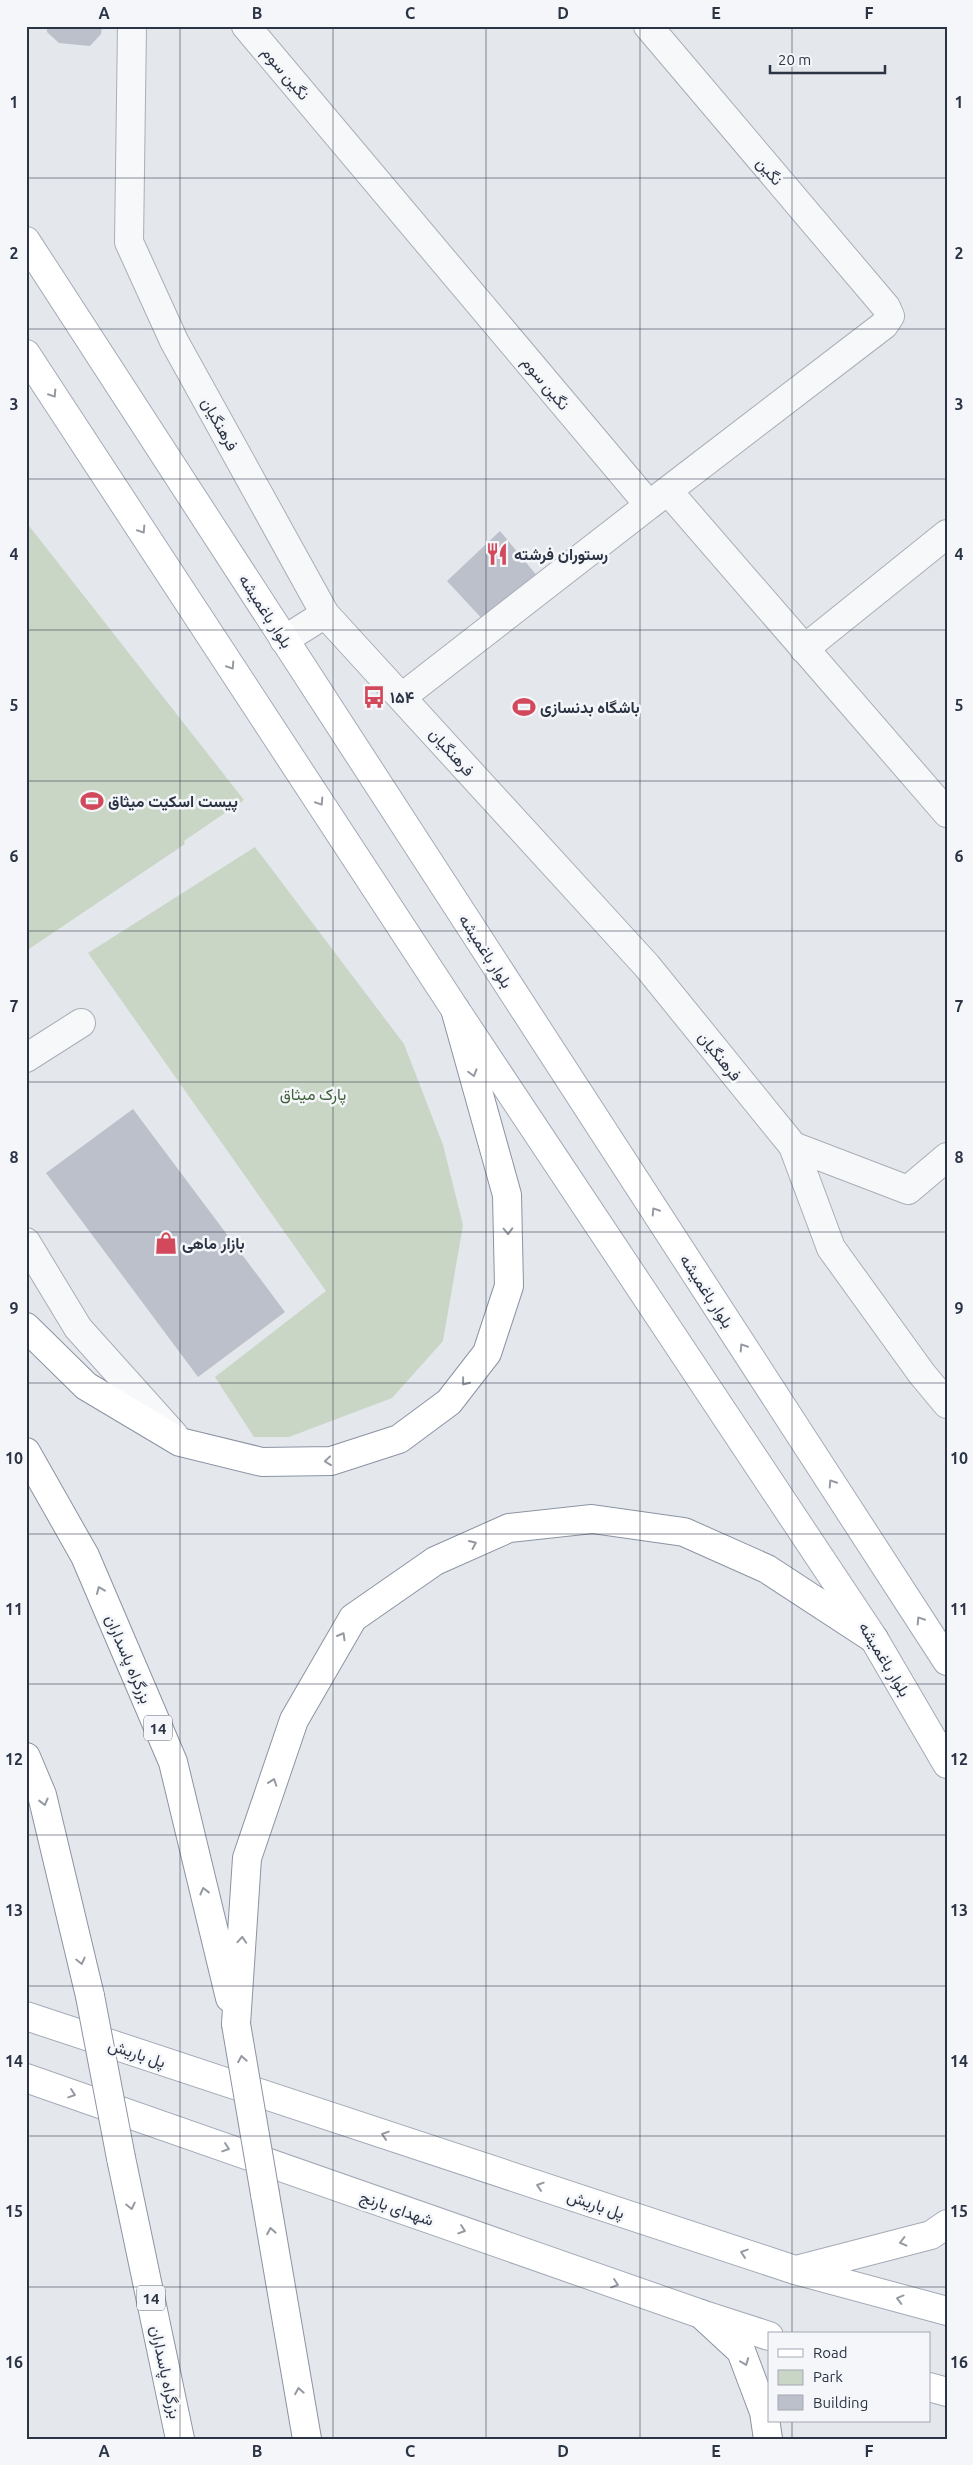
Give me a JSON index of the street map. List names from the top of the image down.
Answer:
{
  "streets": {
    "main road": [
      "بلوار باغمیشه",
      "بزرگراه پاسداران",
      "14",
      "پل باریش",
      "شهدای بارنج"
    ],
    "street": ["نگین سوم", "نگین", "فرهنگیان"]
  },
  "crossings": [
    ["نگین سوم", "نگین"],
    ["بزرگراه پاسداران", "14"]
  ],
  "one_way": ["پل باریش", "شهدای بارنج"],
  "parks": ["پارک میثاق"],
  "places": {
    "restaurant": ["رستوران فرشته"],
    "bus stop": ["۱۵۴"],
    "sports": ["باشگاه بدنسازی", "پیست اسکیت میثاق"],
    "shop": ["بازار ماهی"]
  },
  "legend": ["Road", "Park", "Building"],
  "scale_bar": "20 m",
  "grid": {
    "columns": [
      "A",
      "B",
      "C",
      "D",
      "E",
      "F"
    ],
    "rows": [
      "1",
      "2",
      "3",
      "4",
      "5",
      "6",
      "7",
      "8",
      "9",
      "10",
      "11",
      "12",
      "13",
      "14",
      "15",
      "16"
    ]
  }
}
